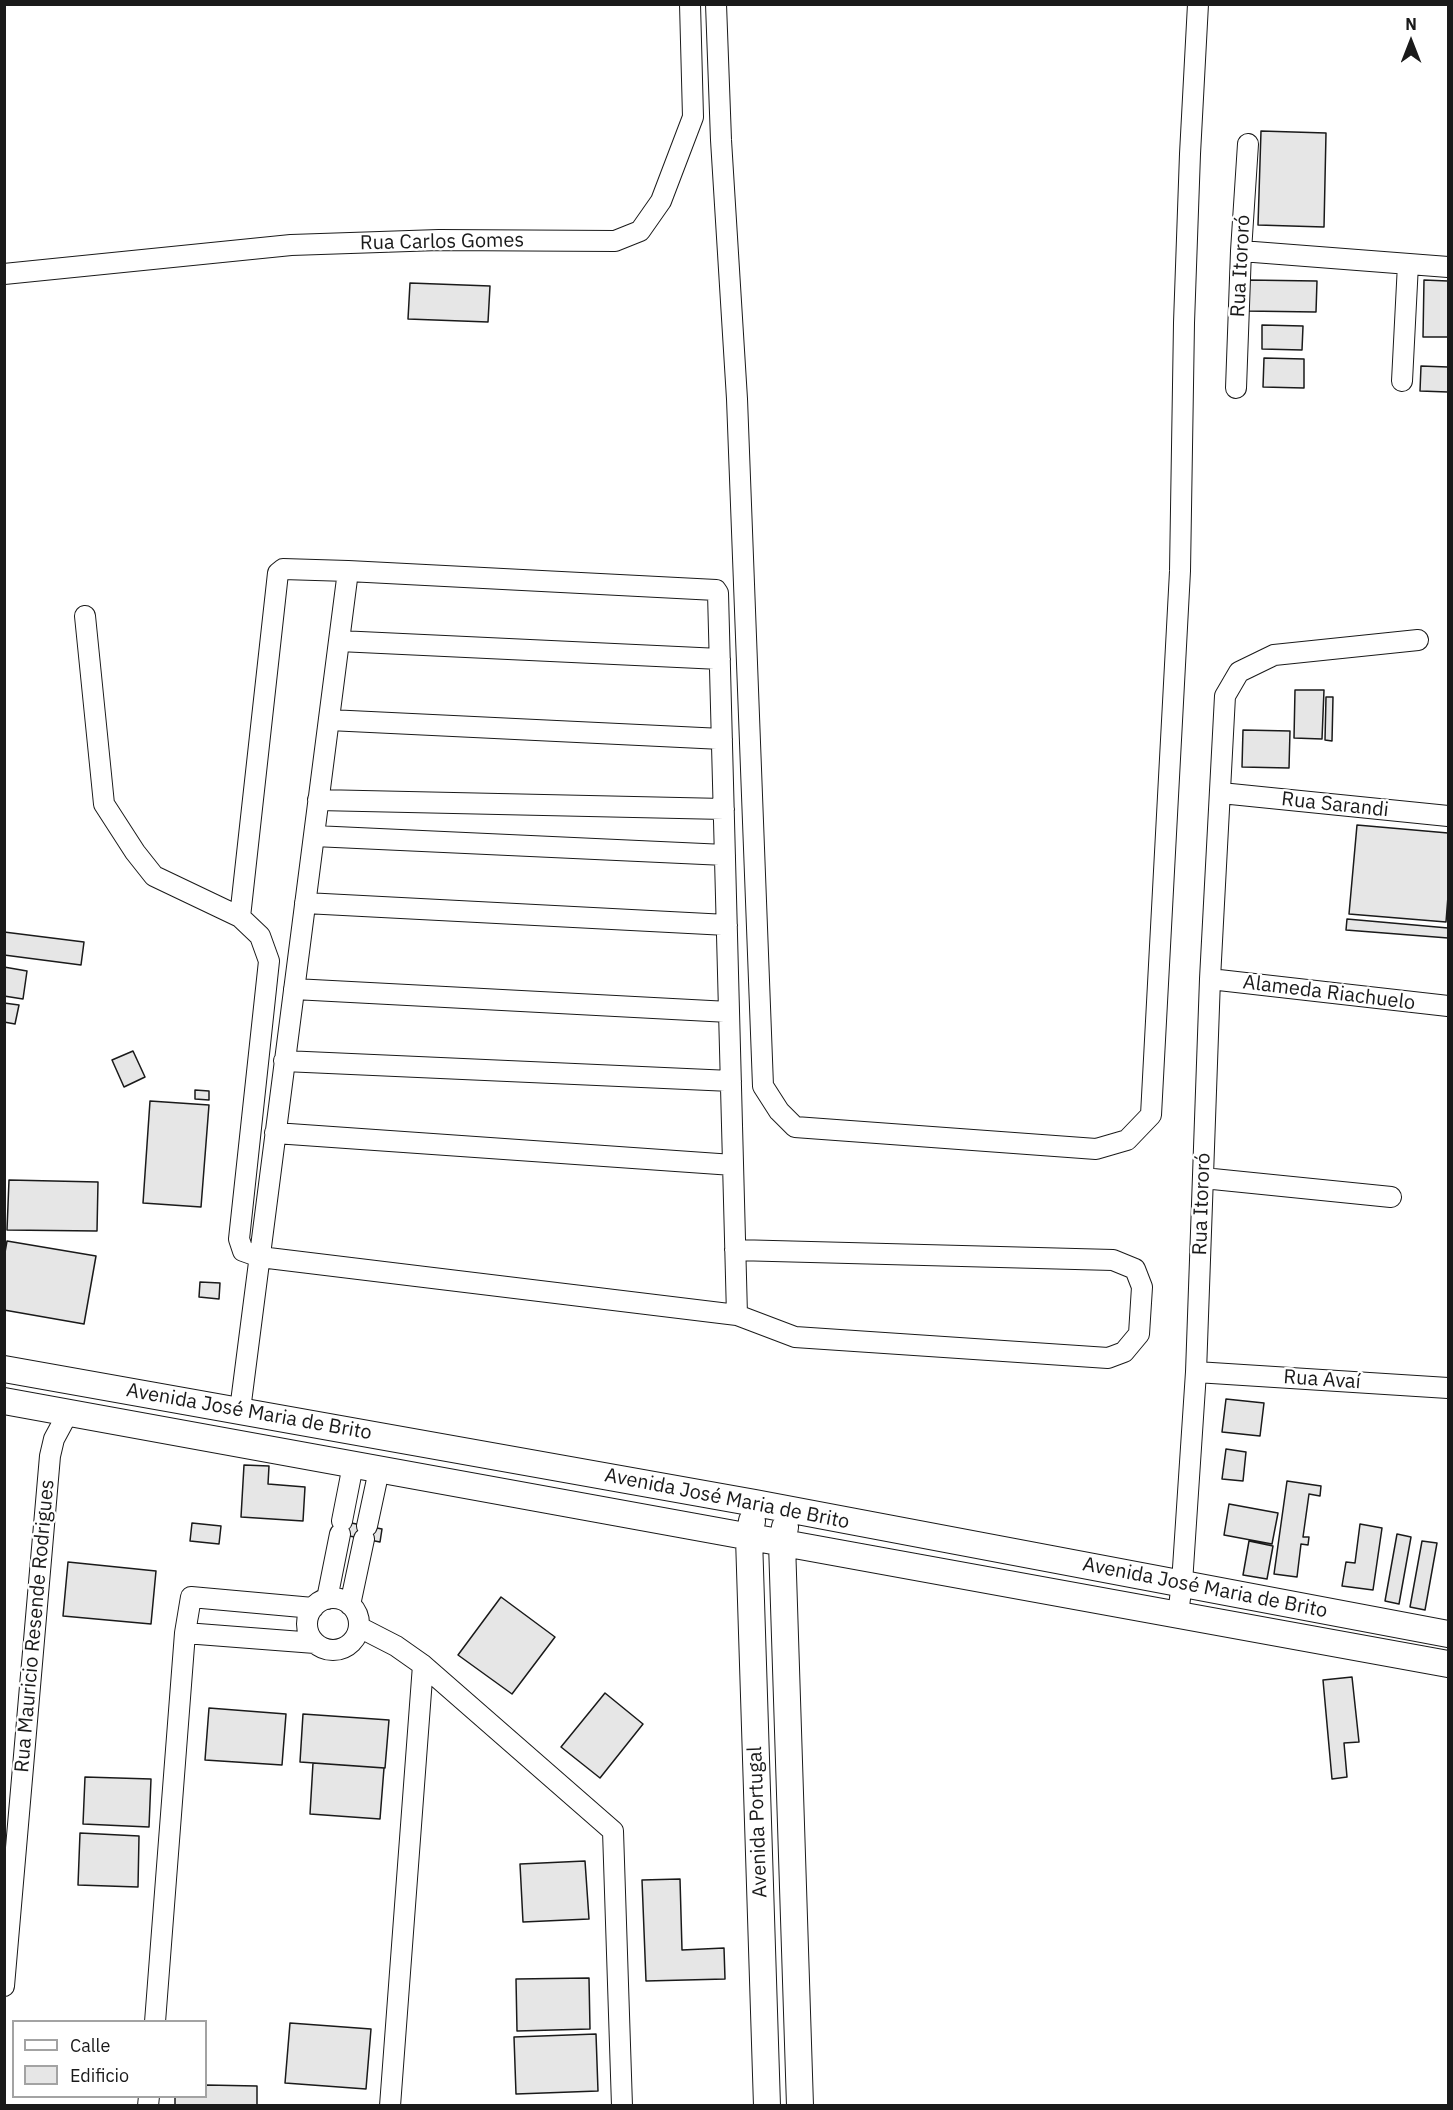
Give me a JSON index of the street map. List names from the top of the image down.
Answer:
{
  "streets": {
    "main road": ["Avenida José Maria de Brito", "Avenida Portugal"],
    "street": [
      "Rua Carlos Gomes",
      "Rua Itororó",
      "Rua Sarandi",
      "Alameda Riachuelo",
      "Rua Avaí",
      "Rua Mauricio Resende Rodrigues"
    ]
  },
  "crossings": [
    ["Rua Itororó", "Rua Sarandi"],
    ["Rua Itororó", "Alameda Riachuelo"],
    ["Rua Itororó", "Rua Avaí"],
    ["Rua Itororó", "Avenida José Maria de Brito"],
    ["Avenida José Maria de Brito", "Rua Mauricio Resende Rodrigues"],
    ["Avenida José Maria de Brito", "Avenida Portugal"]
  ],
  "legend": ["Calle", "Edificio"],
  "north": "top"
}
